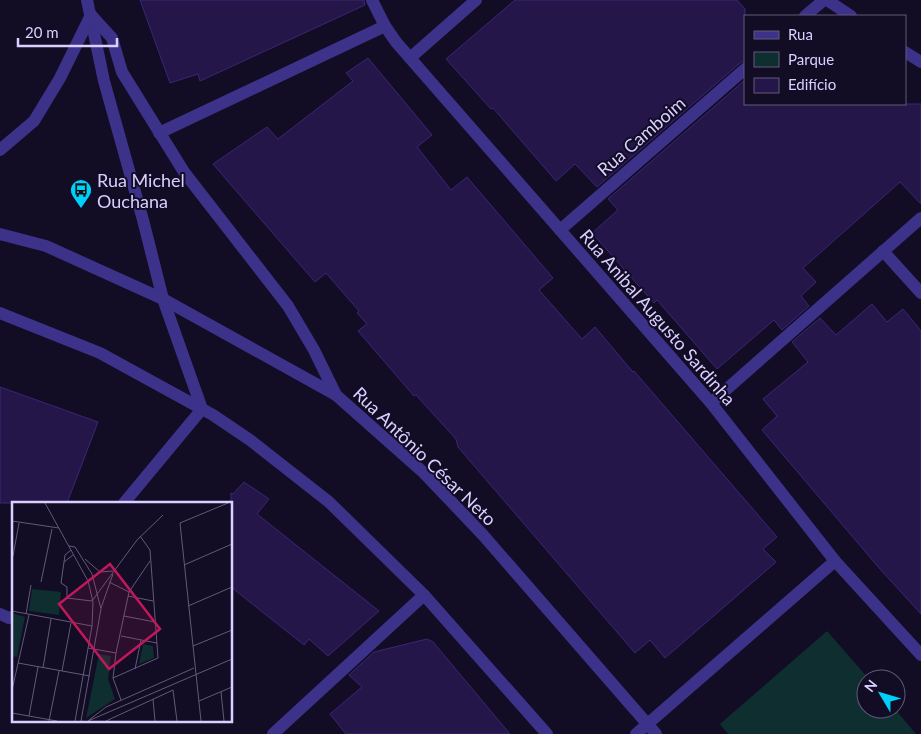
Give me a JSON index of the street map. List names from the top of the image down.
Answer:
{
  "streets": {
    "street": ["Rua Camboim", "Rua Anibal Augusto Sardinha", "Rua Antônio César Neto"]
  },
  "crossings": [
    ["Rua Camboim", "Rua Anibal Augusto Sardinha"]
  ],
  "places": {
    "bus stop": ["Rua Michel Ouchana"]
  },
  "legend": ["Rua", "Parque", "Edifício"],
  "scale_bar": "20 m",
  "north": "top left"
}
